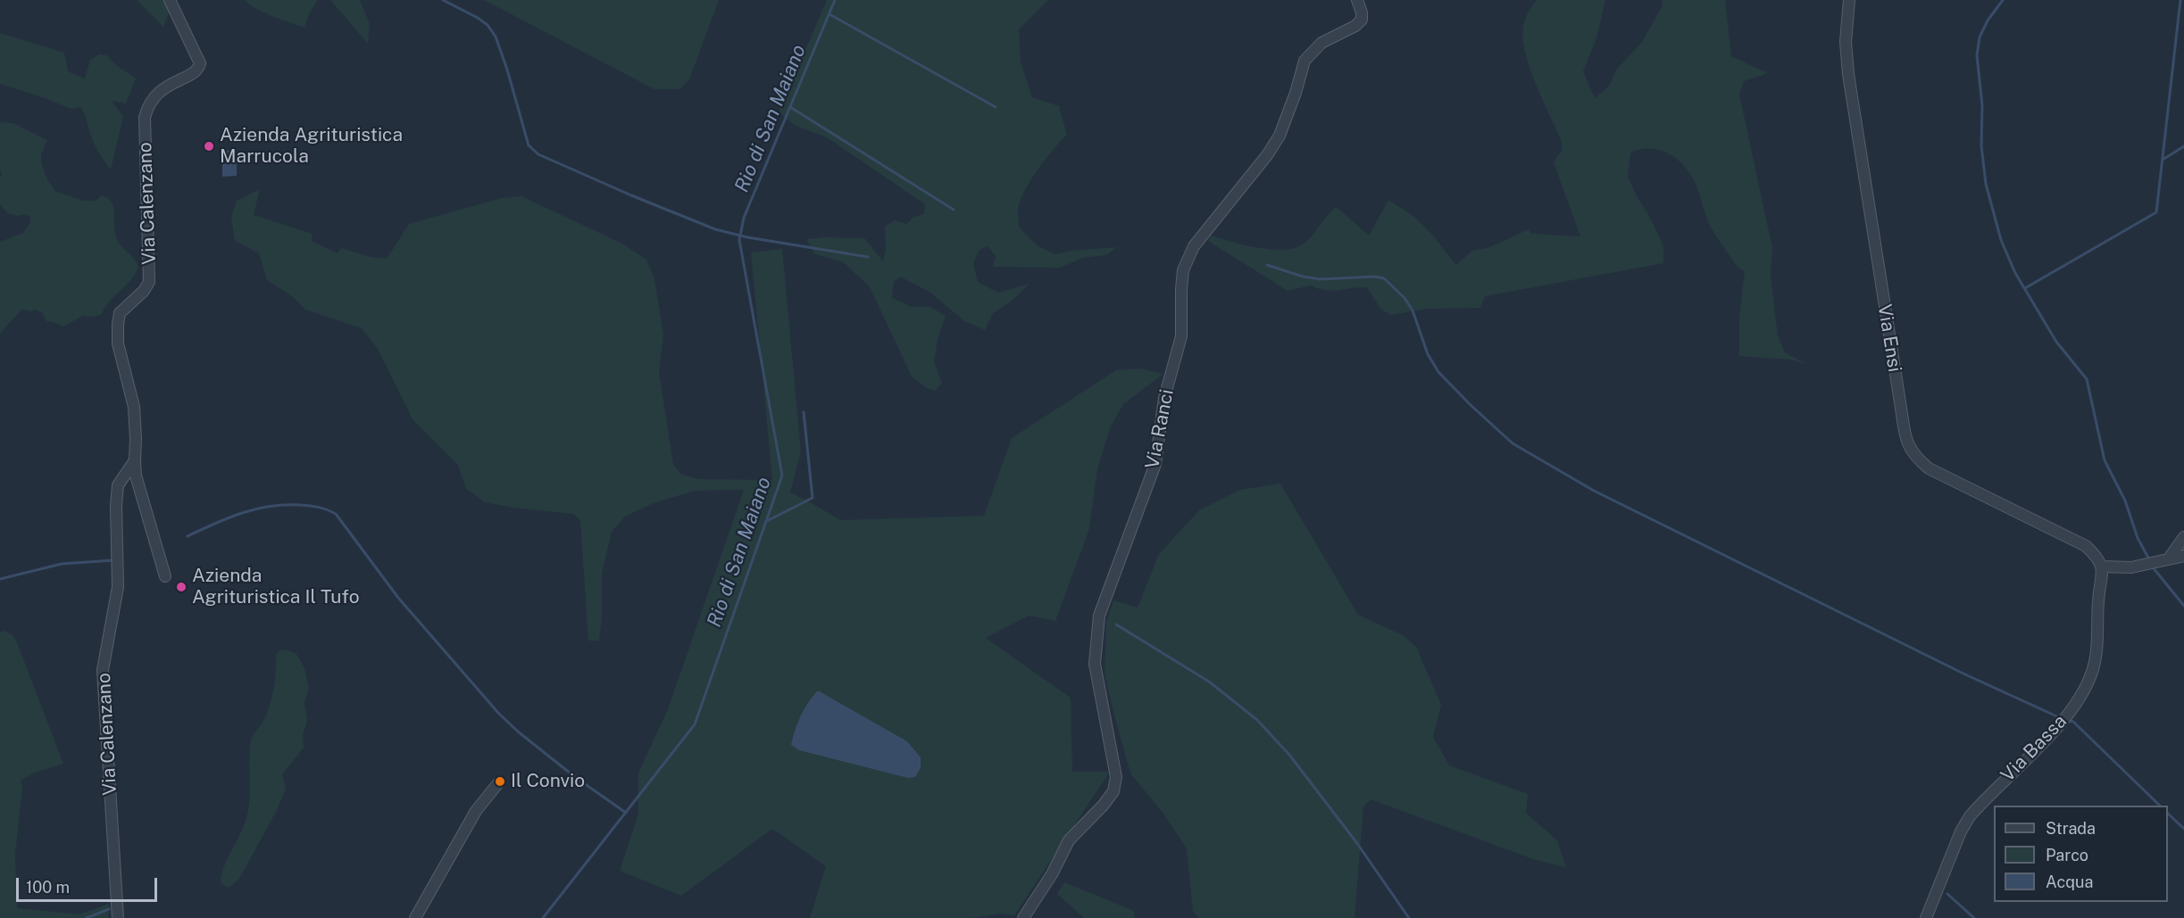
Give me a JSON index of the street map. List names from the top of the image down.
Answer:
{
  "streets": {
    "street": [
      "Via Calenzano",
      "Via Ensi",
      "Via Ranci",
      "Via Bassa"
    ]
  },
  "crossings": [
    ["Via Ensi", "Via Bassa"]
  ],
  "water": ["Rio di San Maiano"],
  "places": ["Azienda Agrituristica Marrucola", "Azienda Agrituristica Il Tufo", "Il Convio"],
  "legend": ["Strada", "Parco", "Acqua"],
  "scale_bar": "100 m"
}
